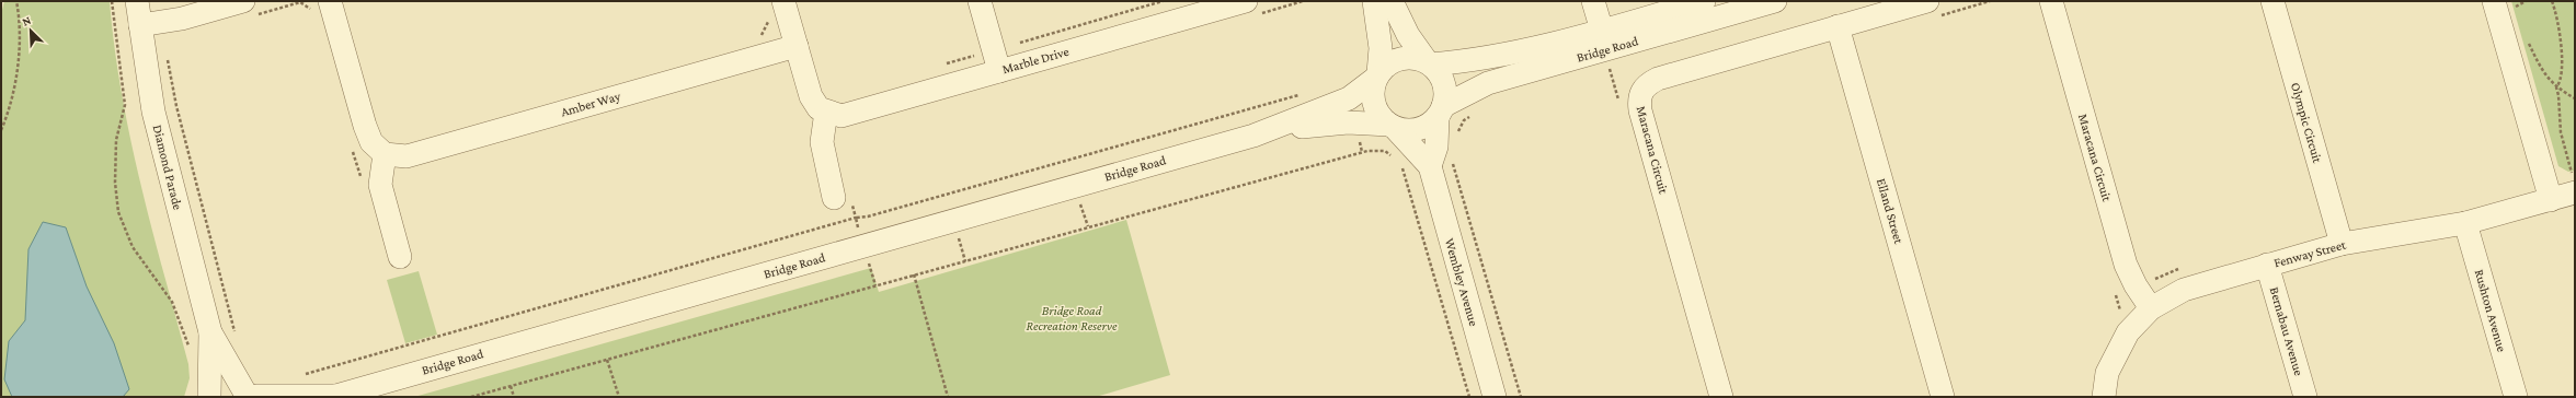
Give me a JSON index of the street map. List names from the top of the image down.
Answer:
{
  "streets": {
    "street": [
      "Bridge Road",
      "Marble Drive",
      "Amber Way",
      "Olympic Circuit",
      "Maracana Circuit",
      "Diamond Parade",
      "Elland Street",
      "Fenway Street",
      "Wembley Avenue",
      "Rushton Avenue",
      "Bernabau Avenue"
    ]
  },
  "crossings": [
    ["Bridge Road", "Diamond Parade"],
    ["Bridge Road", "Wembley Avenue"],
    ["Olympic Circuit", "Fenway Street"],
    ["Maracana Circuit", "Elland Street"],
    ["Maracana Circuit", "Fenway Street"],
    ["Fenway Street", "Rushton Avenue"],
    ["Fenway Street", "Bernabau Avenue"]
  ],
  "parks": ["Bridge Road Recreation Reserve"],
  "north": "top left"
}
